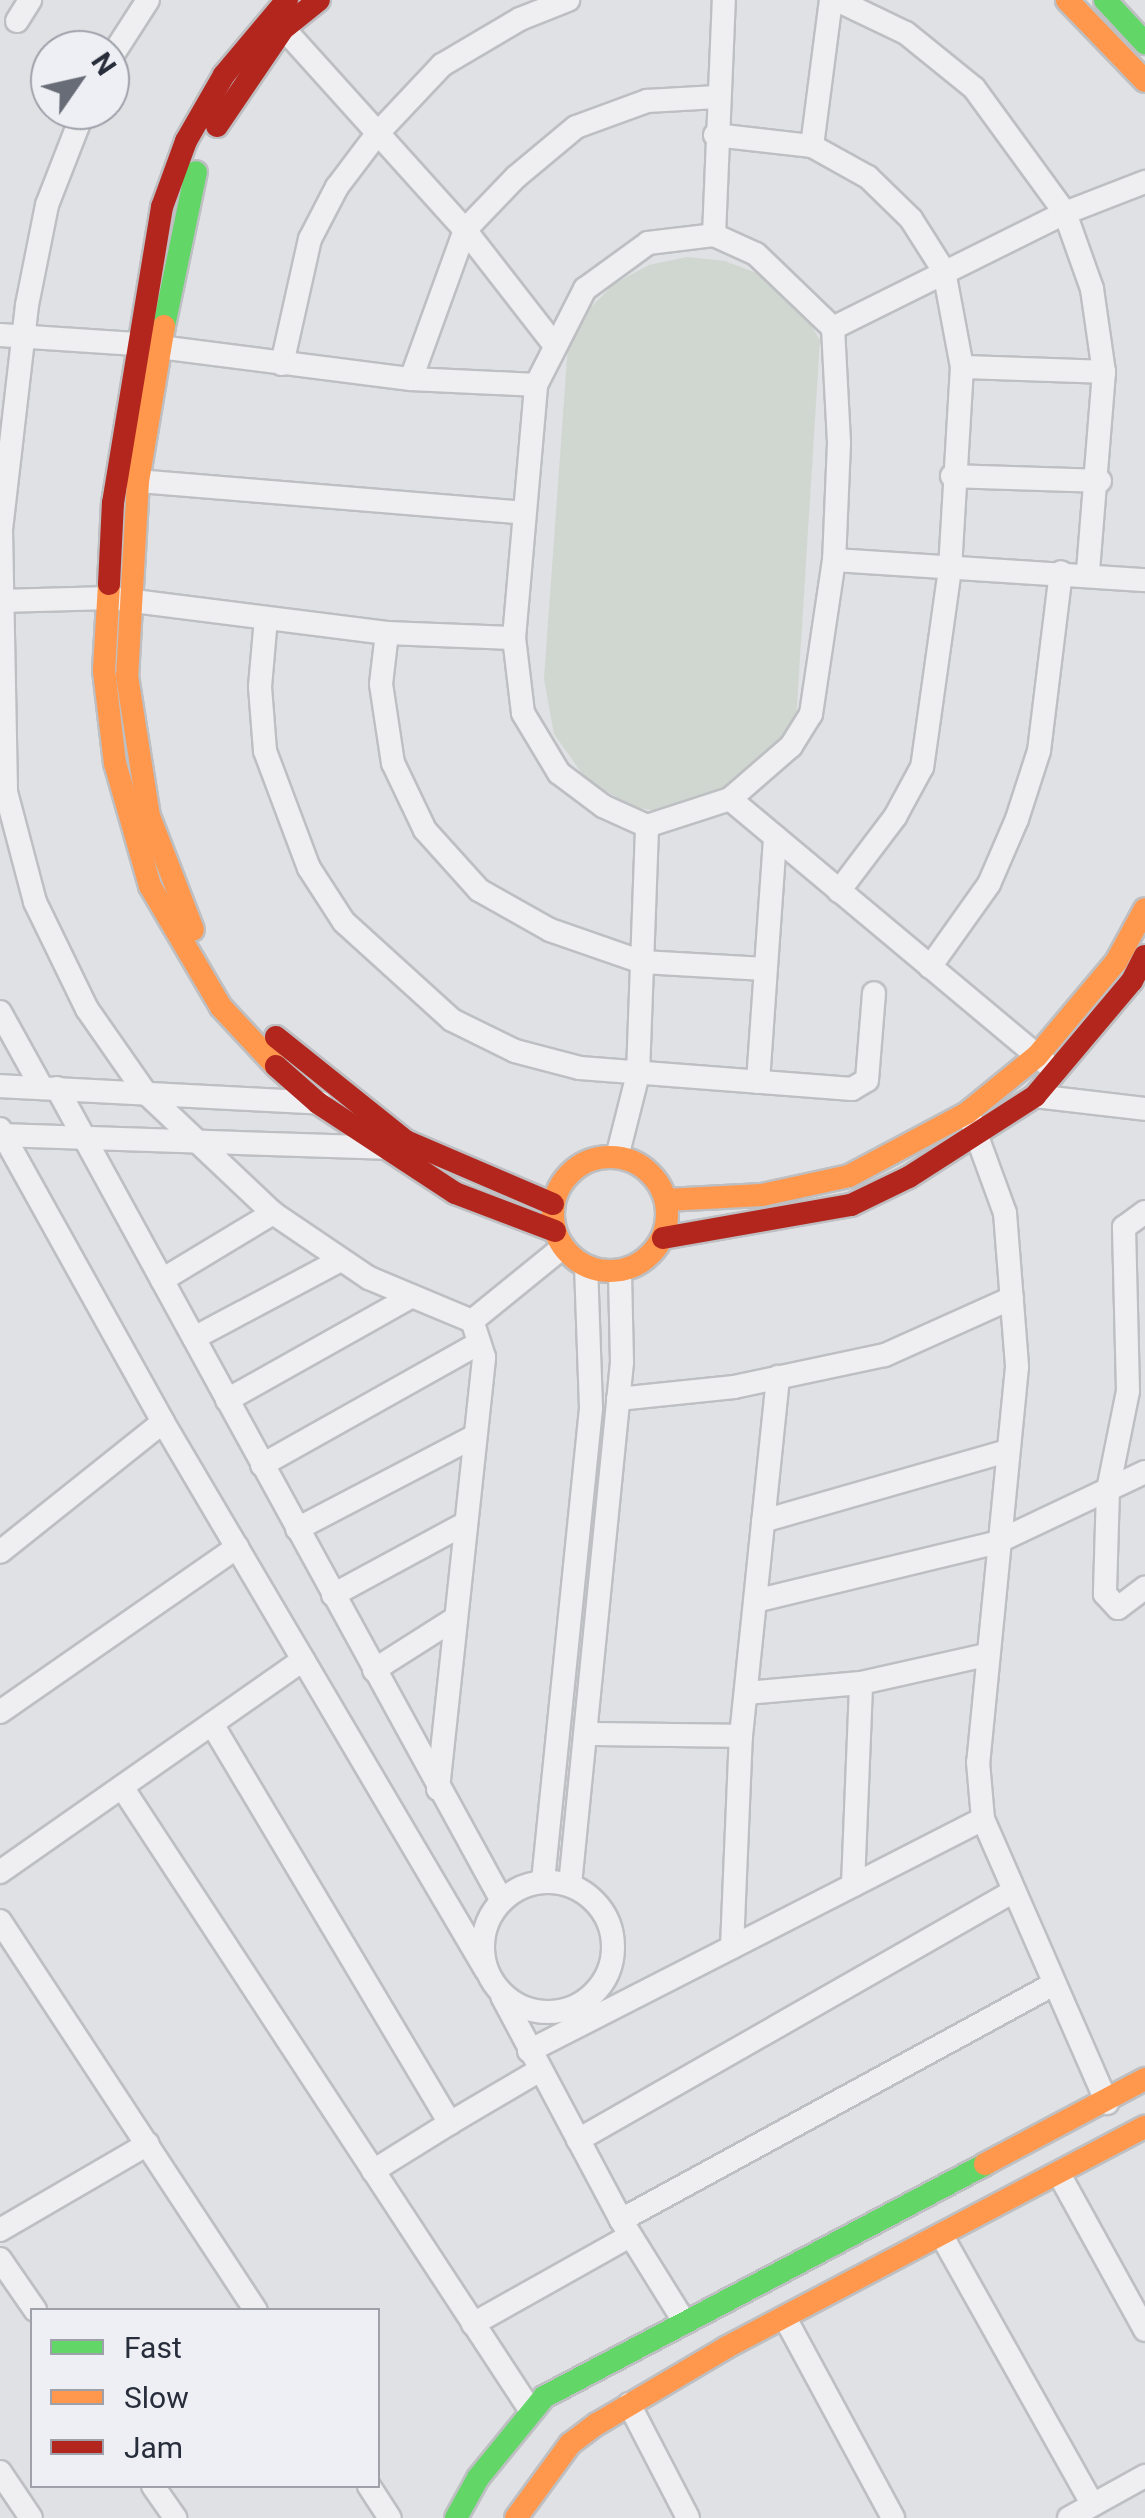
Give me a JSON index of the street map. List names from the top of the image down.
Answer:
{
  "legend": ["Fast", "Slow", "Jam"],
  "north": "top right"
}
